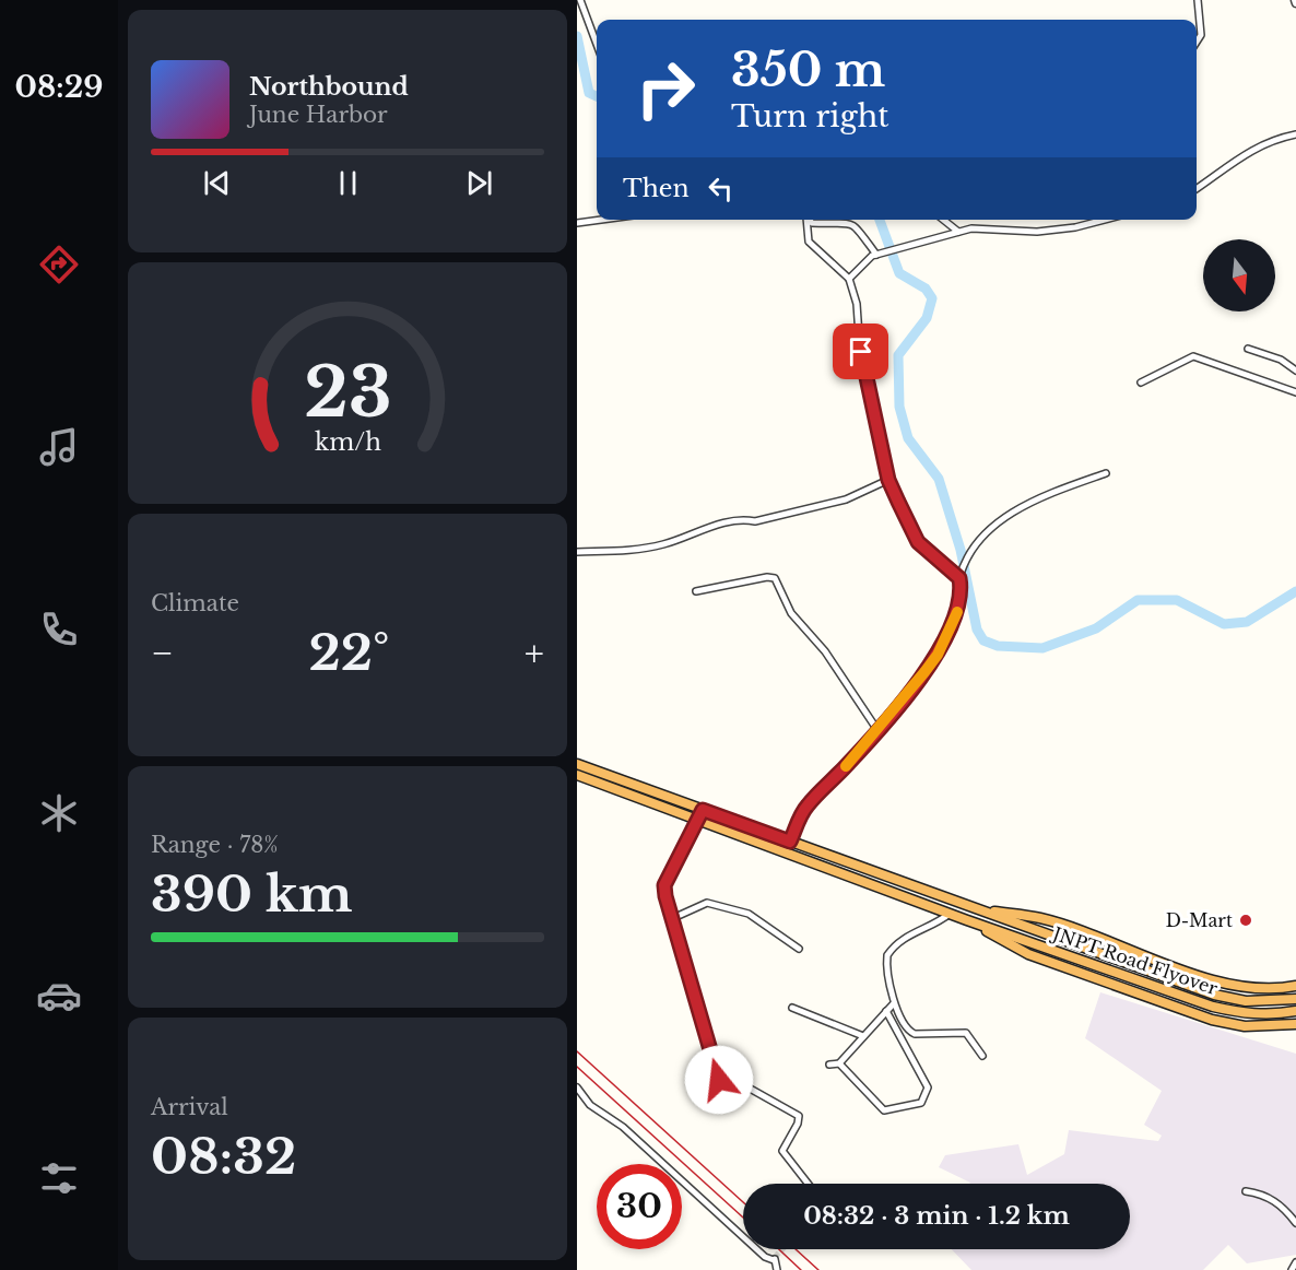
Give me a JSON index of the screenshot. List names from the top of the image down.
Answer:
{
  "streets": {
    "highway": ["JNPT Road Flyover"]
  },
  "places": ["D-Mart"],
  "north": "bottom",
  "page": {
    "tabs": "08:29",
    "turn": ["350 m", "Turn right"],
    "song": ["Northbound", "June Harbor"],
    "then": "Then",
    "tile": [
      "Climate",
      ["Range · 78%", "390 km"],
      ["Arrival", "08:32"]
    ],
    "heat": ["−", "22°", "+"],
    "limit": "30",
    "trip": "08:32 · 3 min · 1.2 km",
    "gauge": ["23", "km/h"]
  }
}
